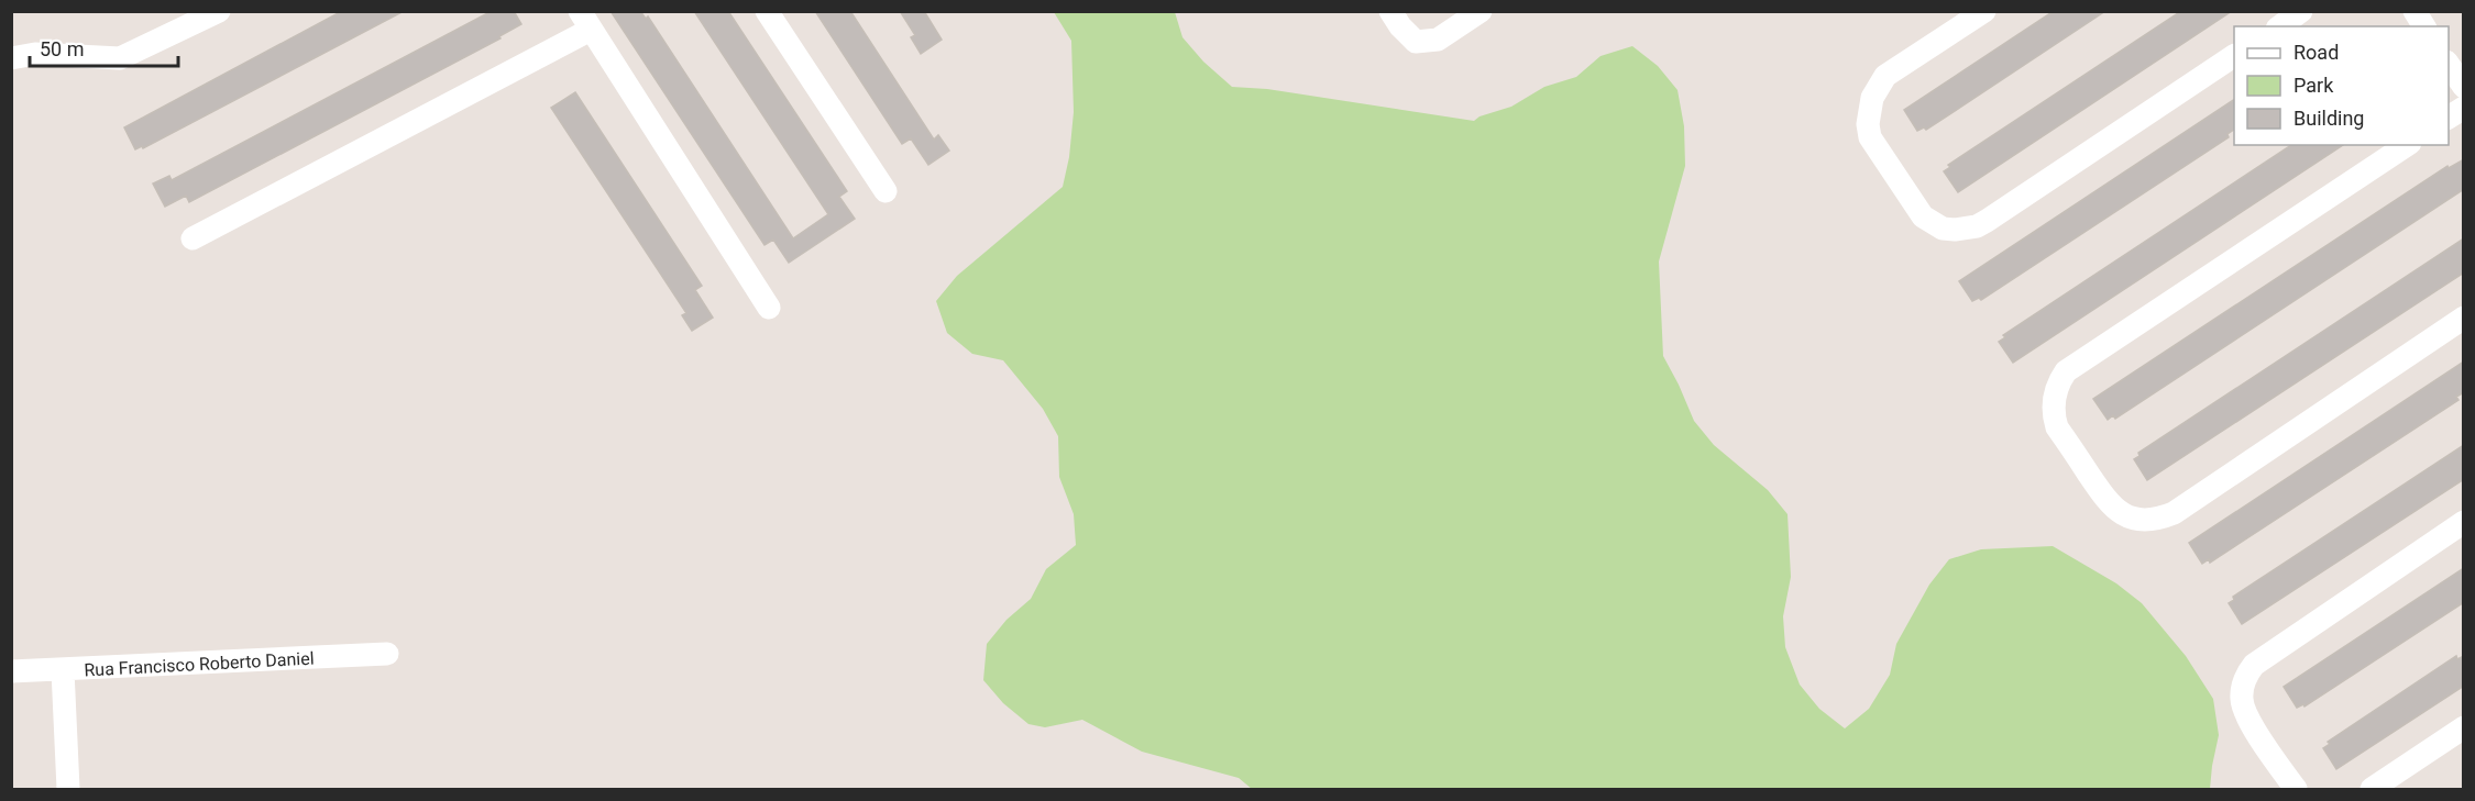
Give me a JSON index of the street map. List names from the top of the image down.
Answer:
{
  "streets": {
    "street": ["Rua Francisco Roberto Daniel"]
  },
  "legend": ["Road", "Park", "Building"],
  "scale_bar": "50 m"
}
